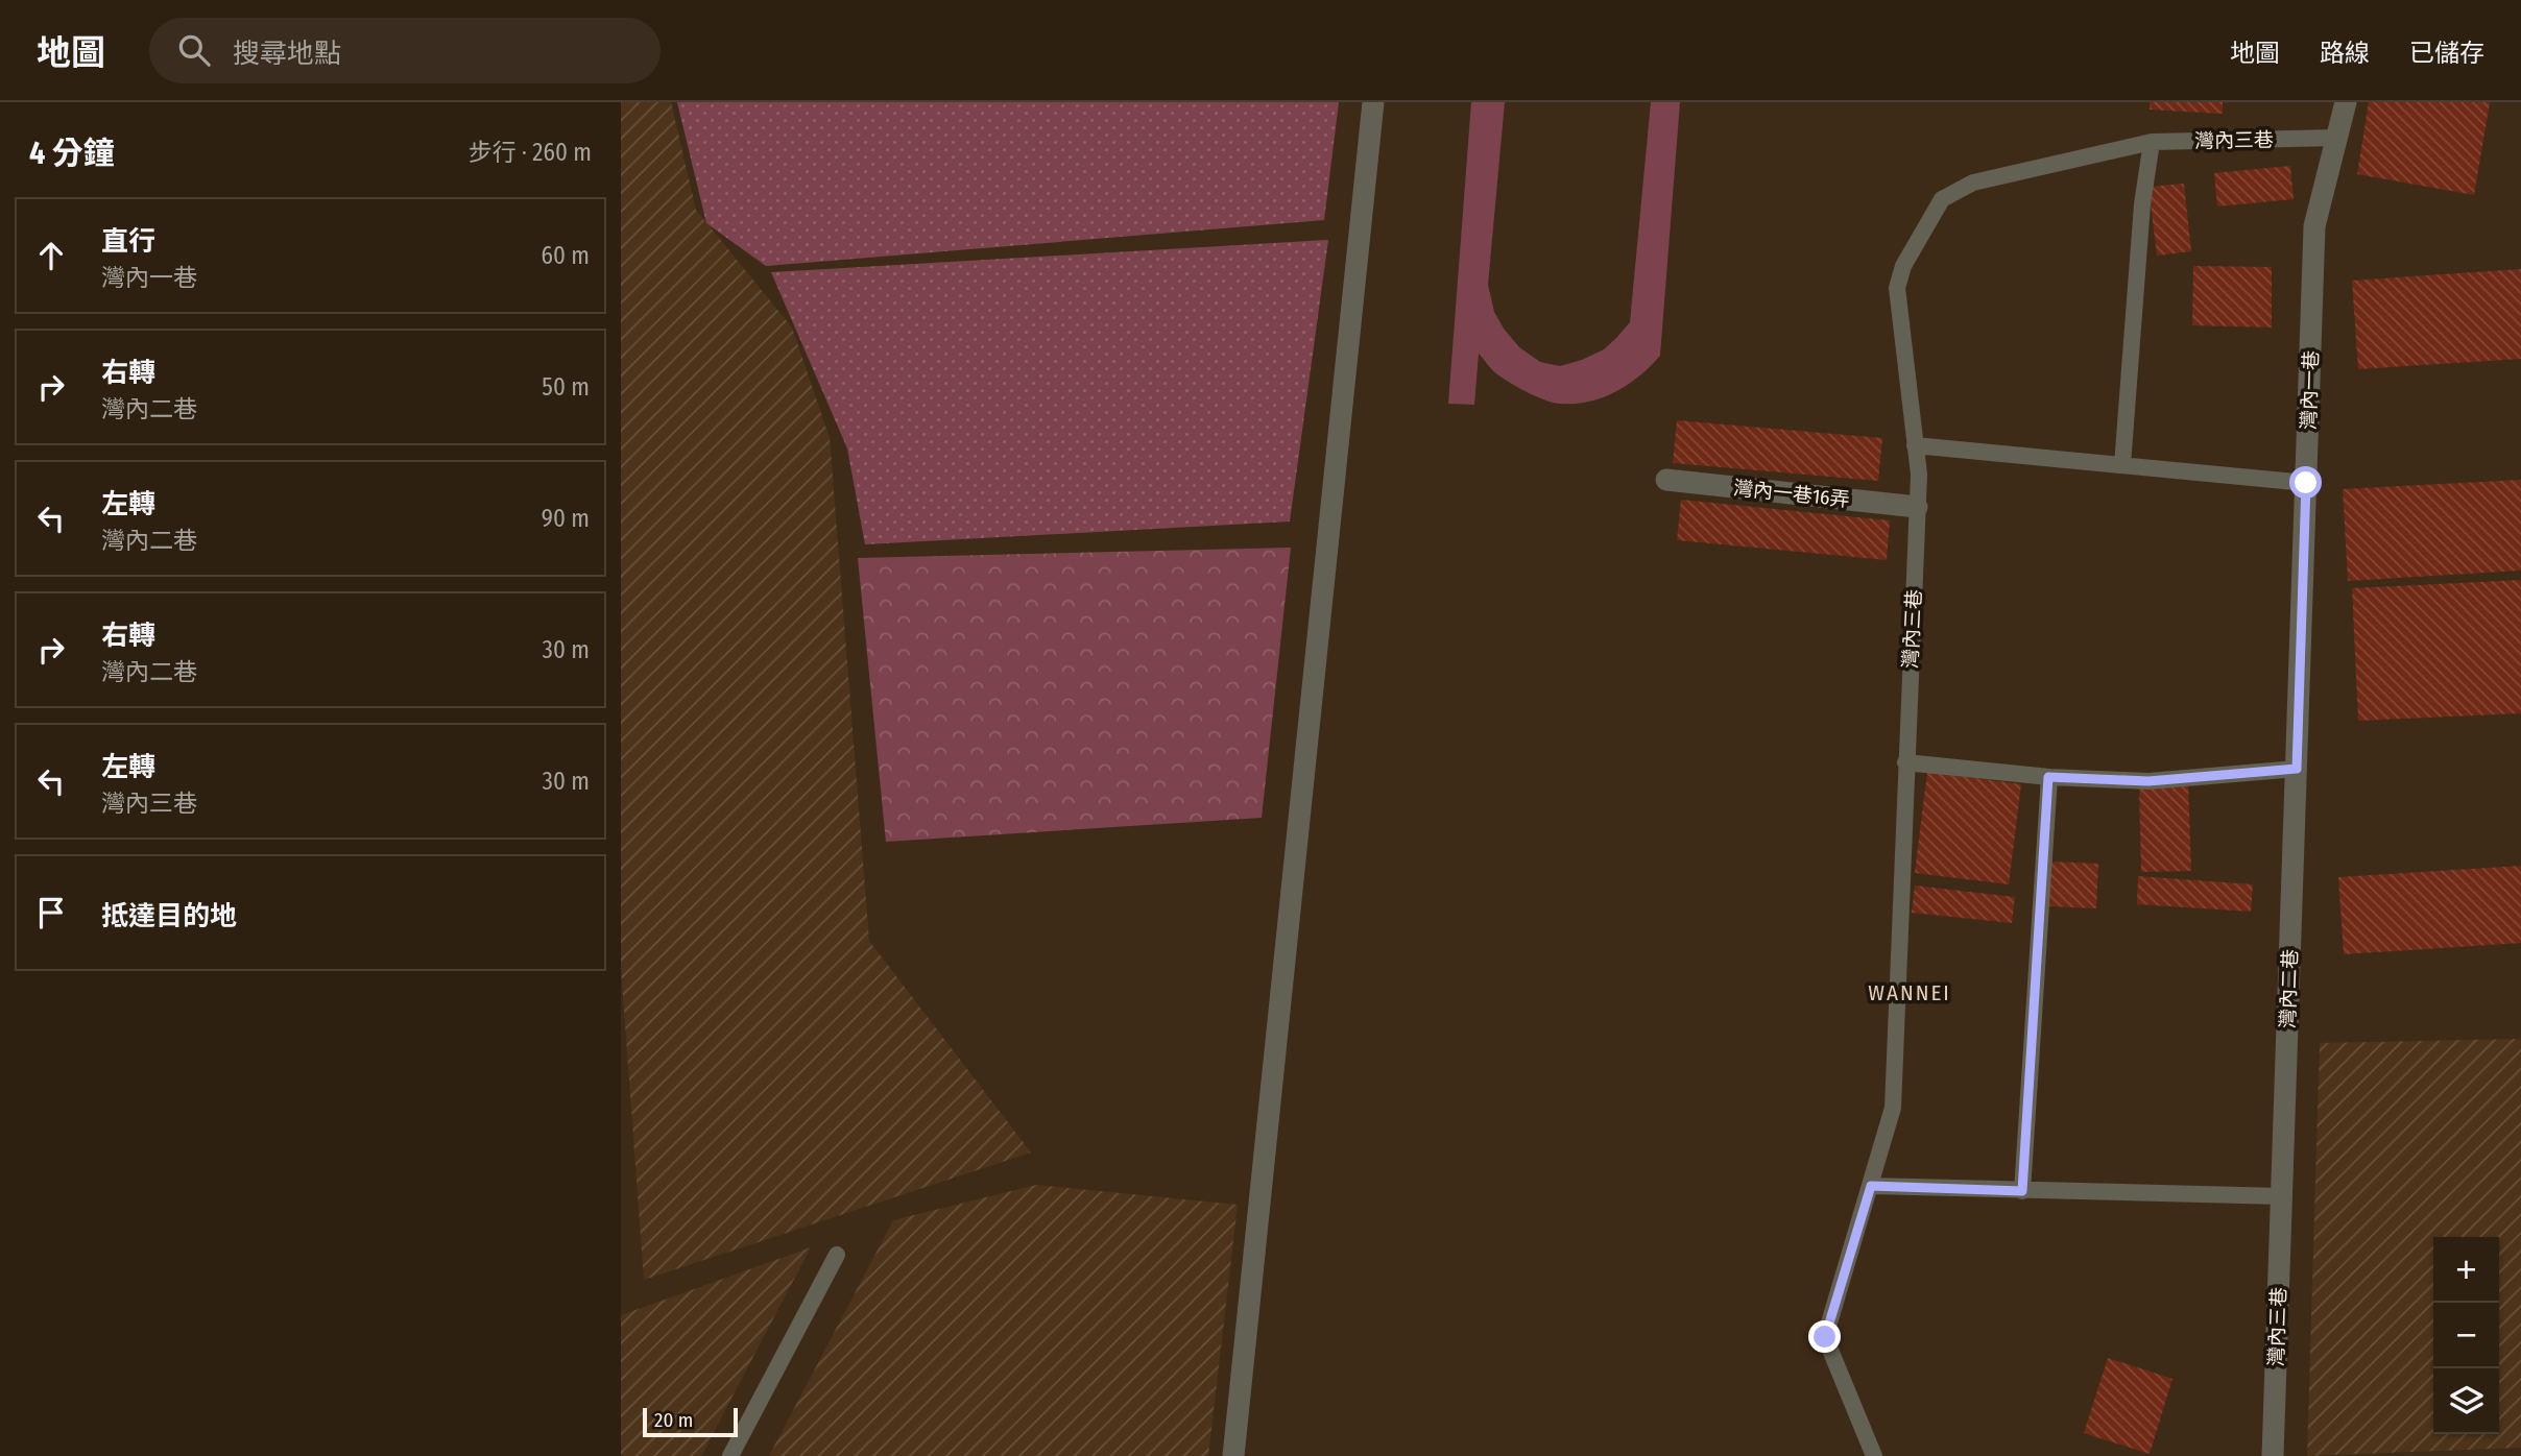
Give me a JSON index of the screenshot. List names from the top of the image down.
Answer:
{
  "streets": {
    "street": [
      "灣內三巷",
      "灣內一巷",
      "灣內一巷16弄",
      "灣內二巷"
    ]
  },
  "crossings": [
    ["灣內三巷", "灣內一巷"],
    ["灣內三巷", "灣內一巷16弄"],
    ["灣內三巷", "灣內二巷"],
    ["灣內一巷", "灣內二巷"]
  ],
  "districts": ["WANNEI"],
  "scale_bar": "20 m",
  "page": {
    "header": "地圖",
    "search": "搜尋地點",
    "nav": ["地圖", "路線", "已儲存"],
    "heading": ["4 分鐘", "步行 · 260 m"],
    "list": [
      ["直行", "灣內一巷", "60 m"],
      ["右轉", "灣內二巷", "50 m"],
      ["左轉", "灣內二巷", "90 m"],
      ["右轉", "灣內二巷", "30 m"],
      ["左轉", "灣內三巷", "30 m"],
      "抵達目的地"
    ],
    "map_buttons": ["+", "−"],
    "scale": "20 m"
  }
}
